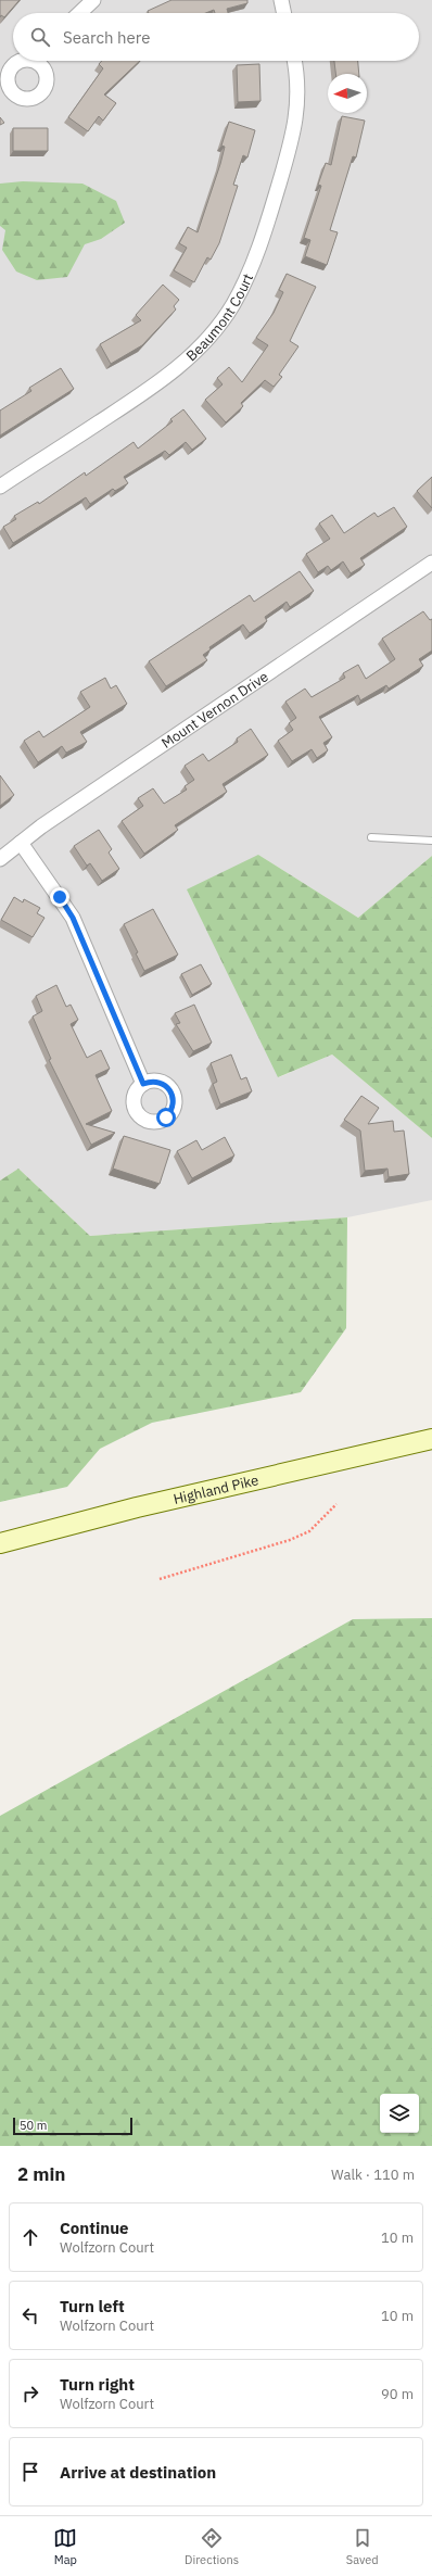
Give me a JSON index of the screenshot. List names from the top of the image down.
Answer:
{
  "streets": {
    "main road": ["Highland Pike"],
    "street": ["Beaumont Court", "Mount Vernon Drive"]
  },
  "scale_bar": "50 m",
  "north": "left",
  "page": {
    "search": "Search here",
    "scale": "50 m",
    "heading": ["2 min", "Walk · 110 m"],
    "list": [
      ["Continue", "Wolfzorn Court", "10 m"],
      ["Turn left", "Wolfzorn Court", "10 m"],
      ["Turn right", "Wolfzorn Court", "90 m"],
      "Arrive at destination"
    ],
    "nav": ["Map", "Directions", "Saved"]
  }
}
